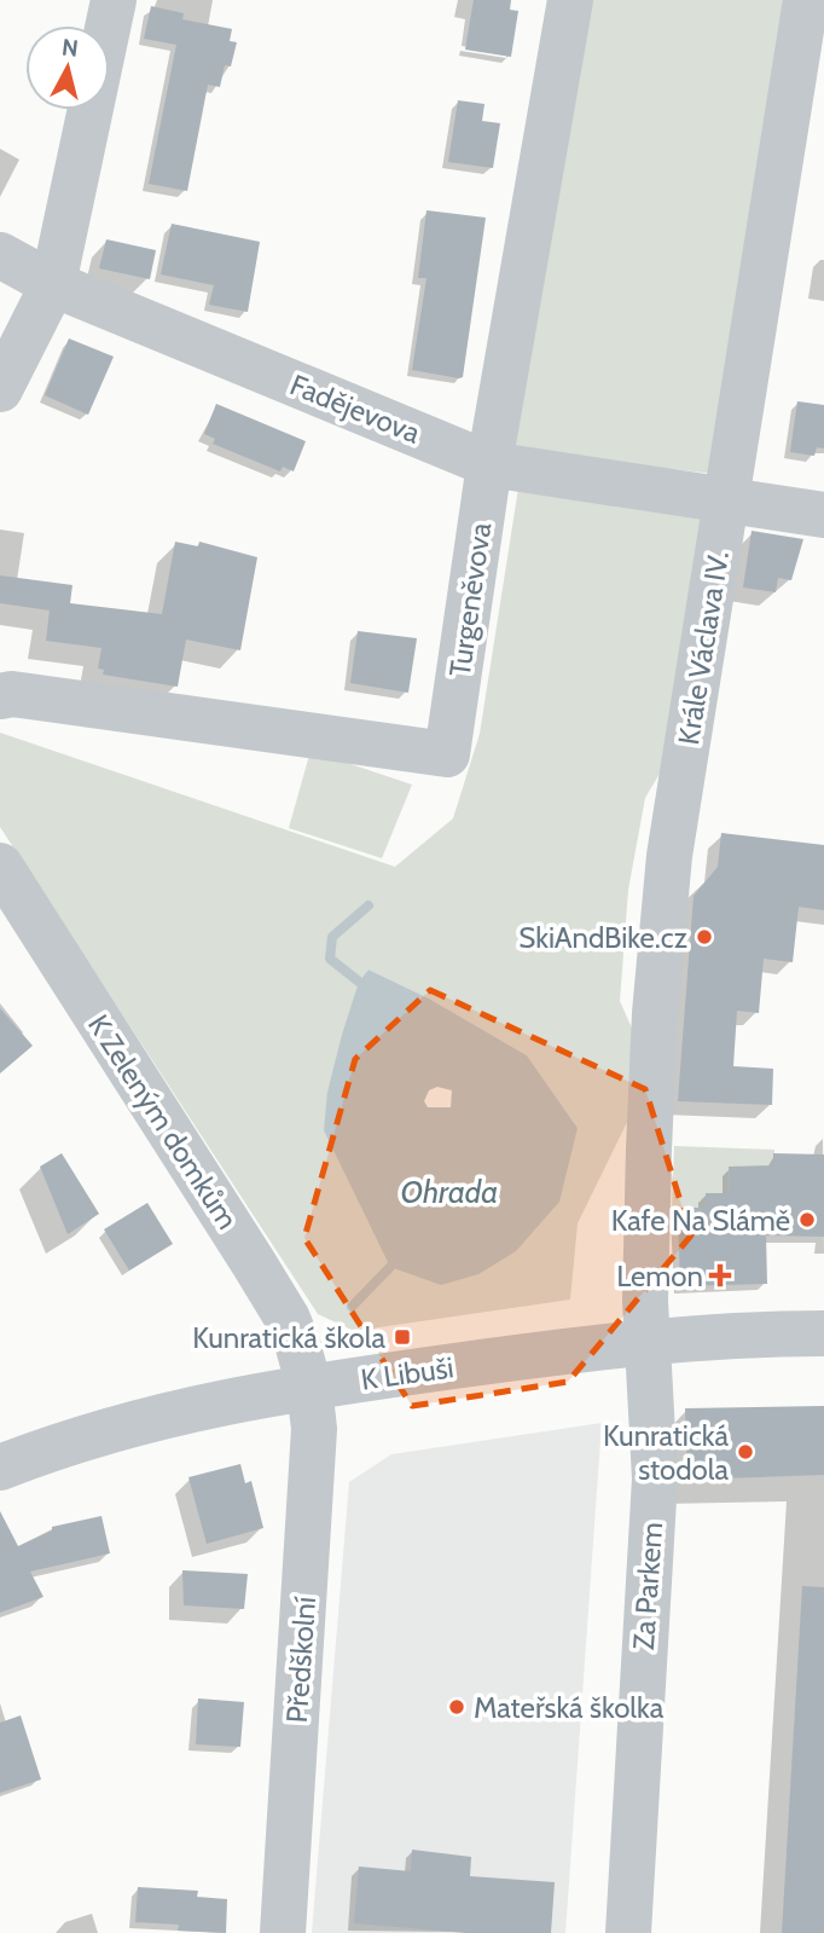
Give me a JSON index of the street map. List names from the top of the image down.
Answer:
{
  "streets": {
    "street": [
      "Fadějevova",
      "Turgeněvova",
      "Krále Václava IV.",
      "K Zeleným domkům",
      "K Libuši",
      "Za Parkem",
      "Předškolní"
    ]
  },
  "crossings": [
    ["Fadějevova", "Turgeněvova"],
    ["Fadějevova", "Krále Václava IV."],
    ["Krále Václava IV.", "K Libuši"],
    ["Krále Václava IV.", "Za Parkem"],
    ["K Zeleným domkům", "K Libuši"],
    ["K Zeleným domkům", "Předškolní"],
    ["K Libuši", "Za Parkem"],
    ["K Libuši", "Předškolní"]
  ],
  "water": ["Ohrada"],
  "places": {
    "other": [
      "SkiAndBike.cz",
      "Kafe Na Slámě",
      "Kunratická stodola",
      "Mateřská školka"
    ],
    "health": ["Lemon"],
    "transit": ["Kunratická škola"]
  },
  "north": "top"
}
